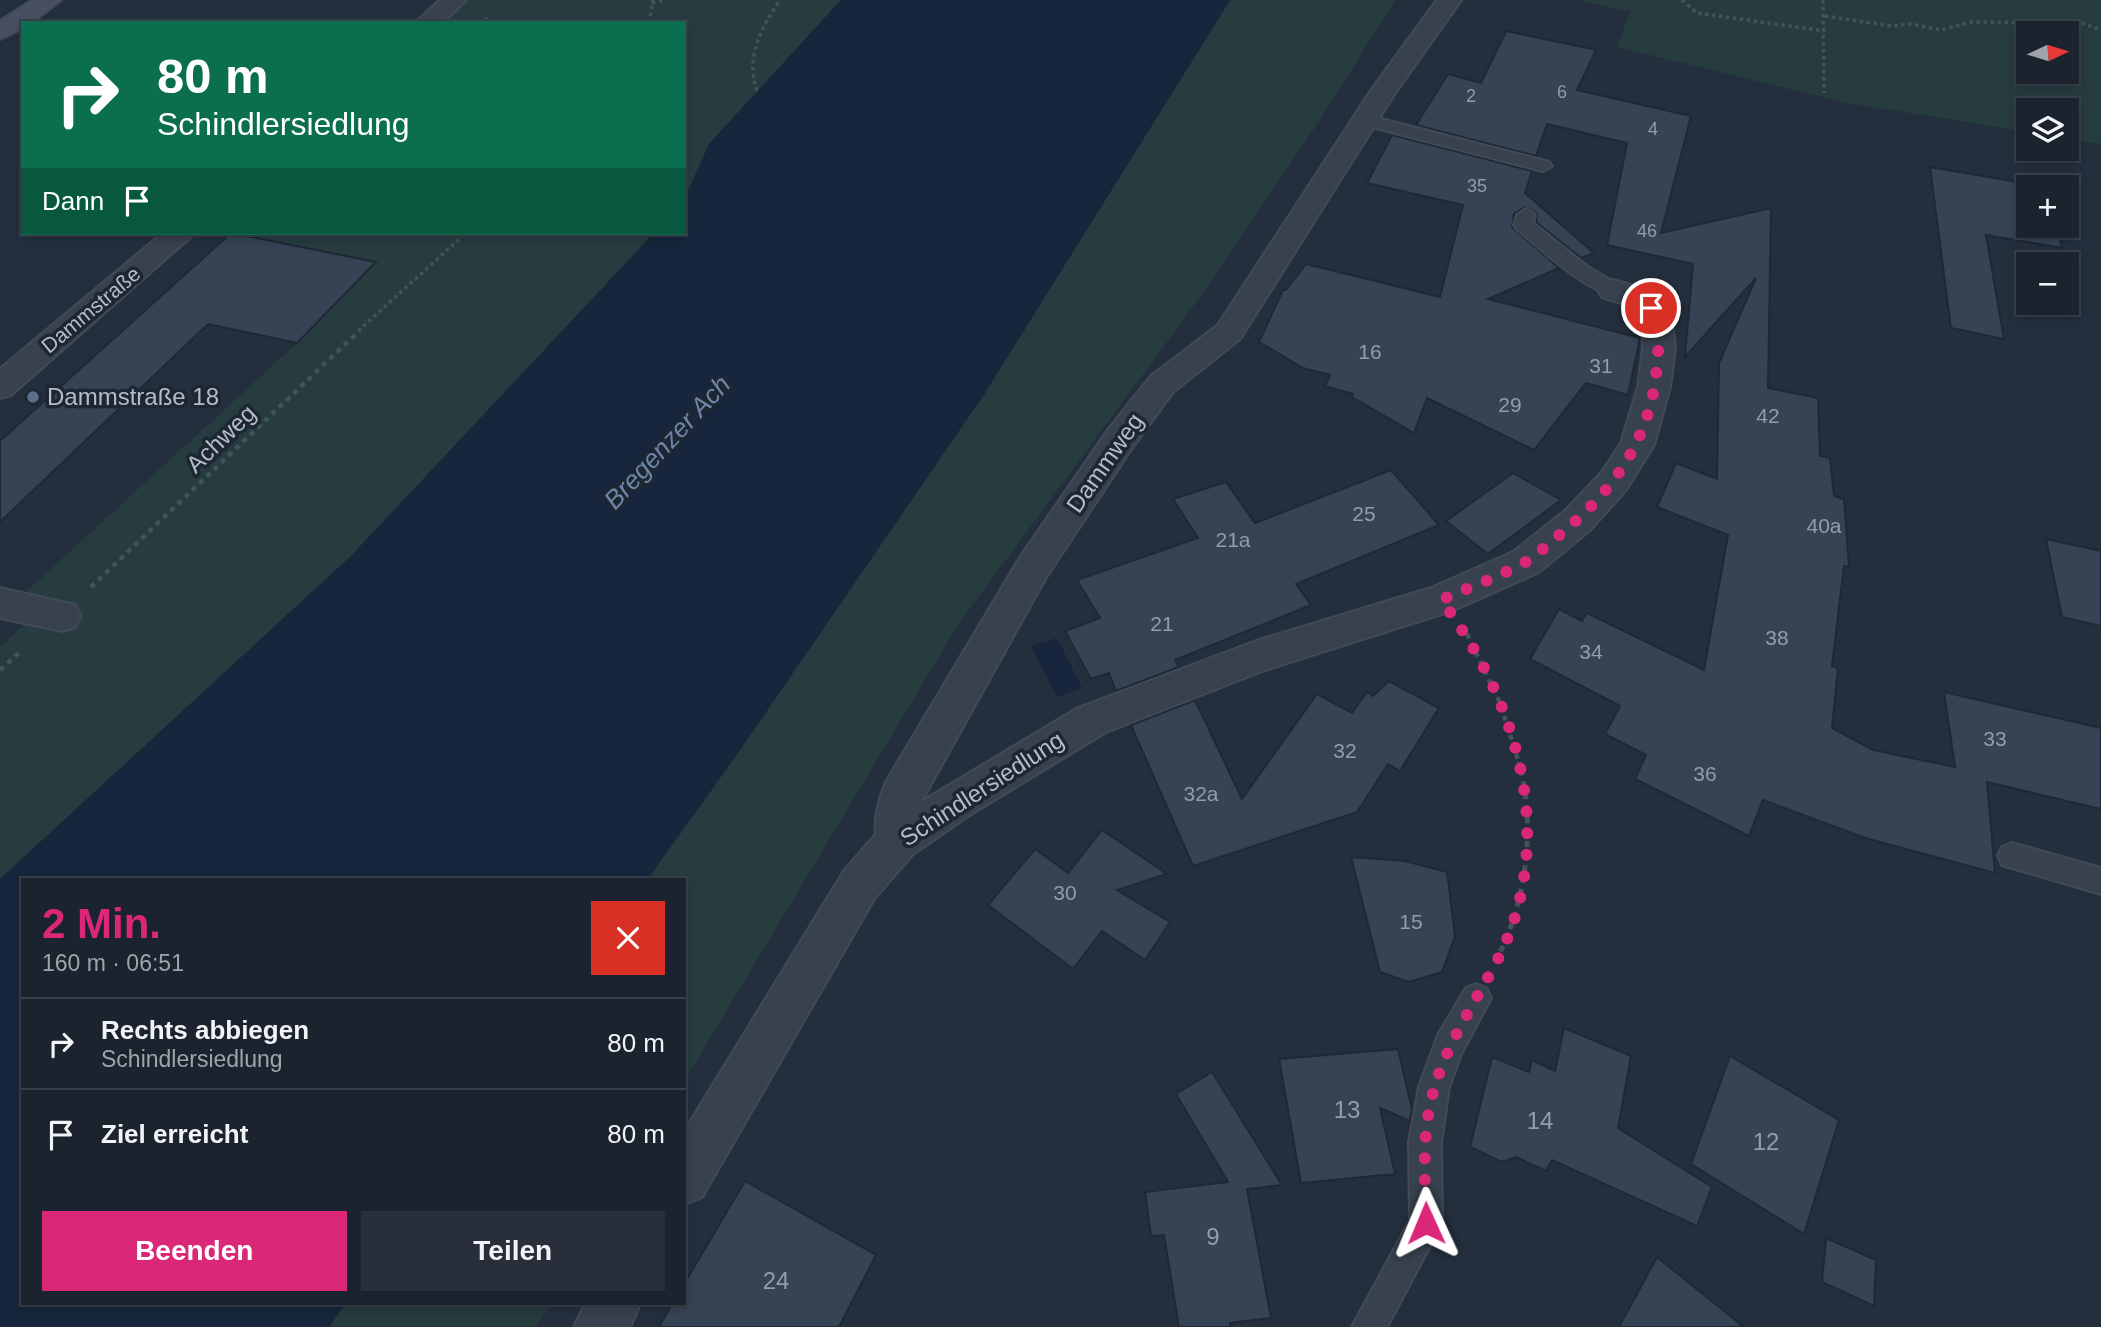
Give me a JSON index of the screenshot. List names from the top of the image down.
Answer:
{
  "streets": {
    "street": ["Dammstraße", "Dammweg", "Schindlersiedlung"],
    "path": ["Achweg"]
  },
  "crossings": [
    ["Dammweg", "Schindlersiedlung"]
  ],
  "water": ["Bregenzer Ach"],
  "places": ["Dammstraße 18"],
  "house_numbers": [
    "6",
    "2",
    "4",
    "35",
    "46",
    "16",
    "31",
    "29",
    "42",
    "25",
    "40a",
    "21a",
    "21",
    "38",
    "34",
    "33",
    "32",
    "36",
    "32a",
    "30",
    "15",
    "13",
    "14",
    "12",
    "9",
    "24"
  ],
  "north": "right",
  "page": {
    "map_buttons": ["+", "−"],
    "turn": ["80 m", "Schindlersiedlung"],
    "then": "Dann",
    "heading": ["2 Min.", "160 m · 06:51"],
    "list": [
      {
        "name": "Rechts abbiegen",
        "note": "Schindlersiedlung",
        "value": "80 m"
      },
      {
        "name": "Ziel erreicht",
        "value": "80 m"
      }
    ],
    "buttons": ["Beenden", "Teilen"]
  }
}
